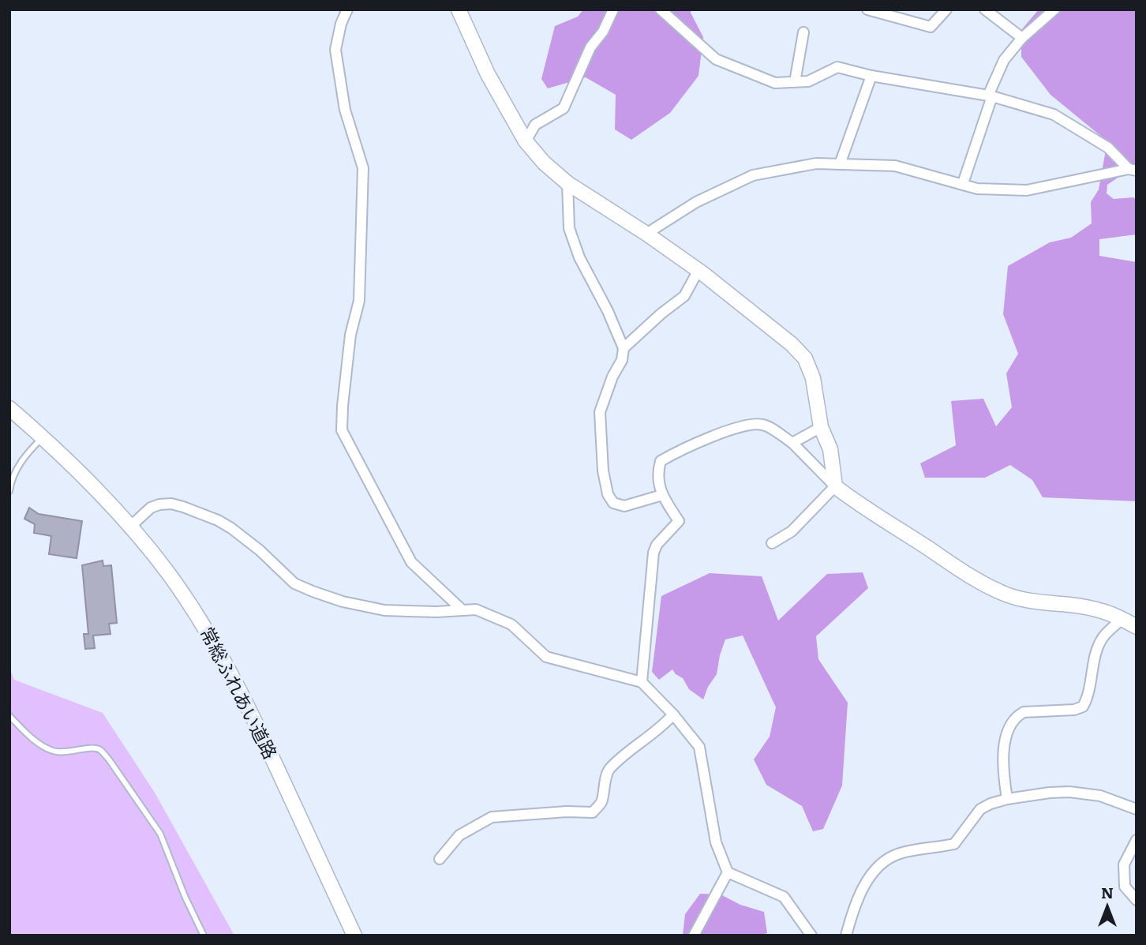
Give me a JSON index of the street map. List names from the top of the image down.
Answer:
{
  "streets": {
    "street": ["常総ふれあい道路"]
  },
  "north": "top"
}
